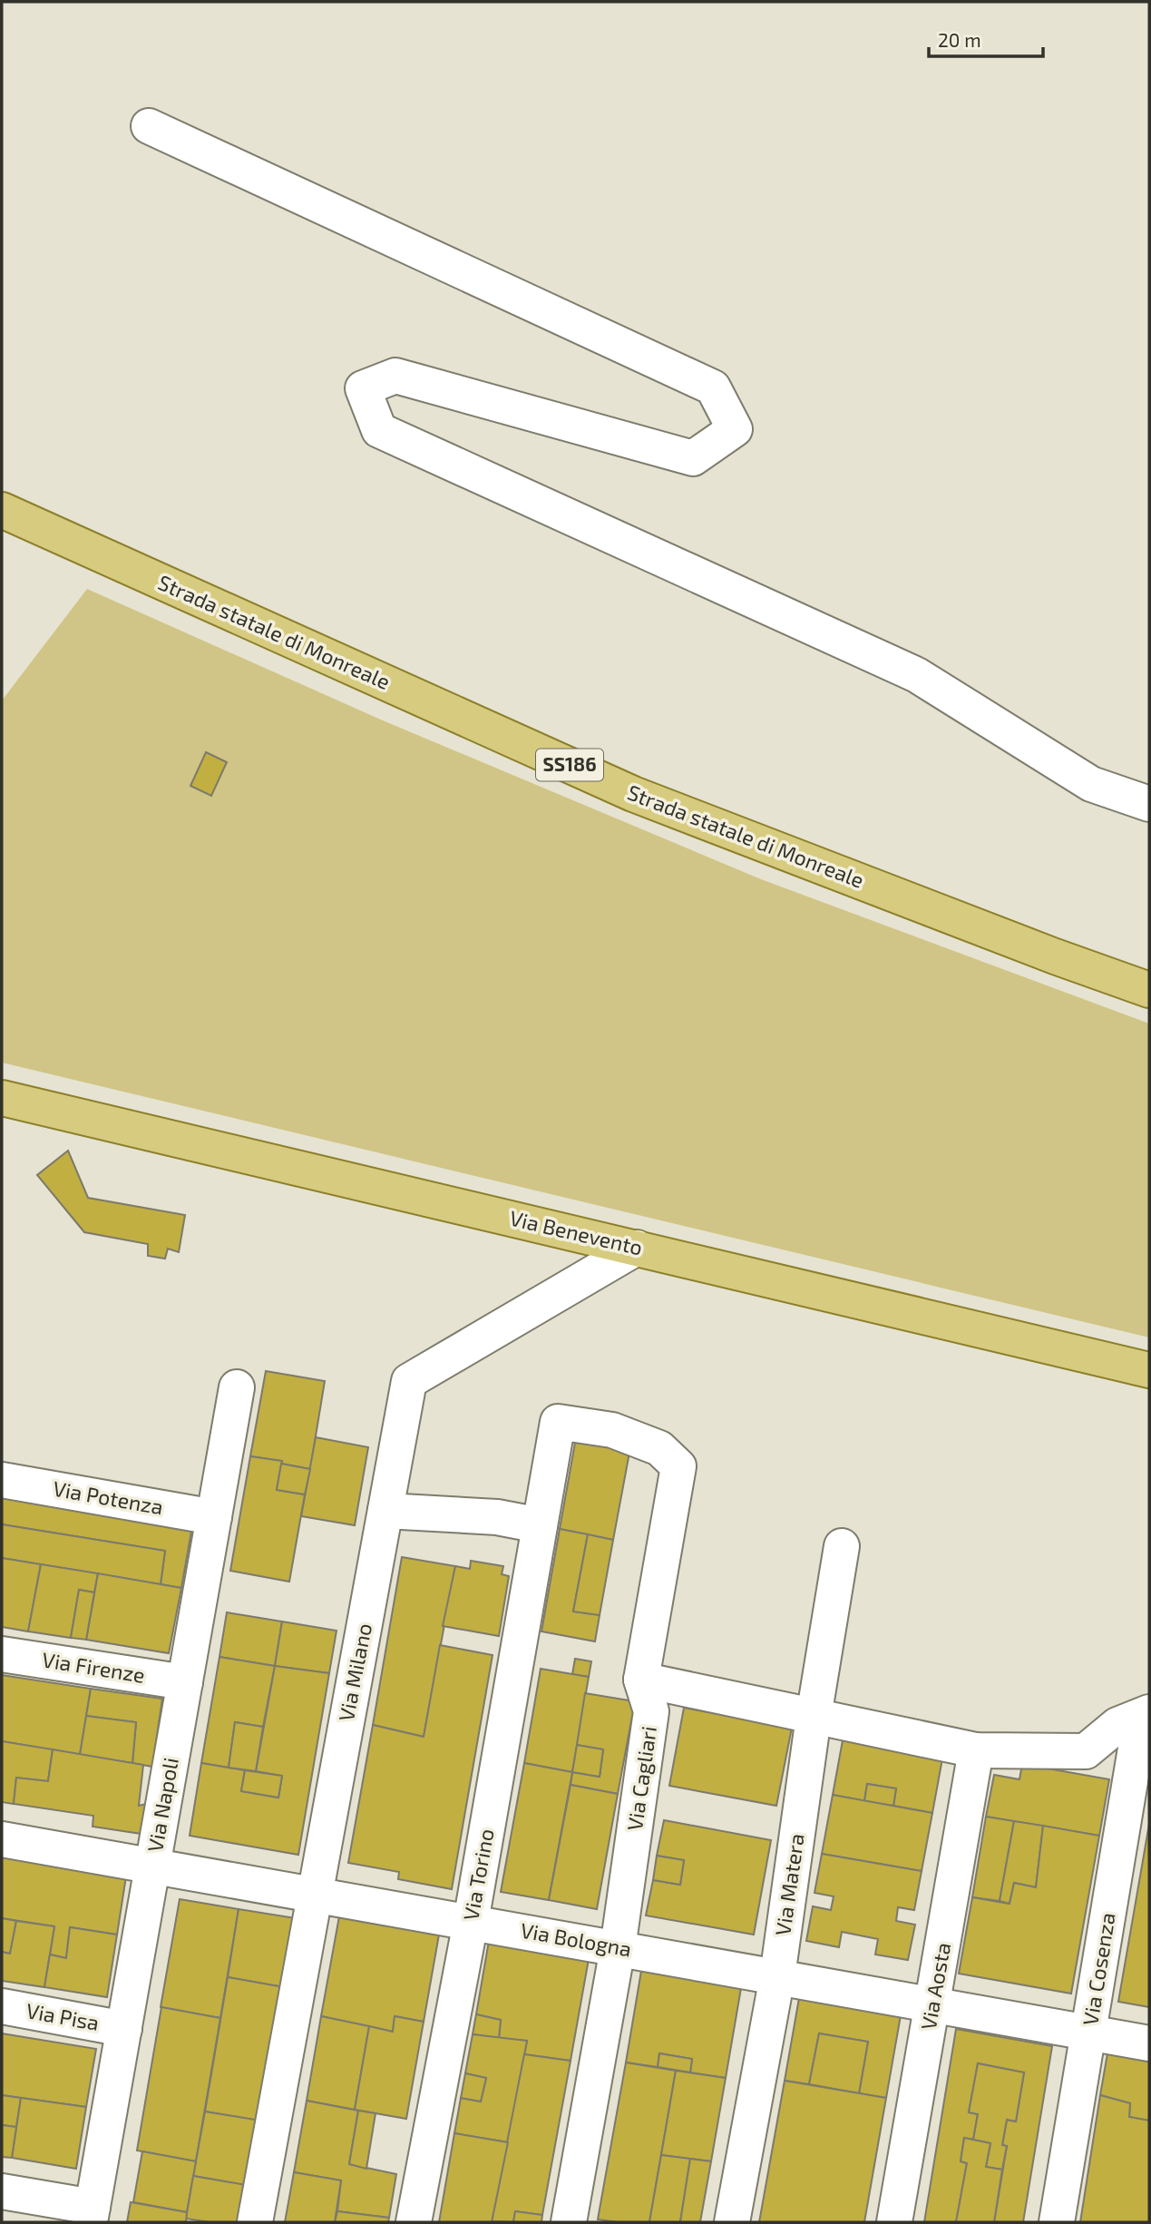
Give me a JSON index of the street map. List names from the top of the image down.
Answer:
{
  "streets": {
    "main road": ["Strada statale di Monreale", "SS186", "Via Benevento"],
    "street": [
      "Via Potenza",
      "Via Firenze",
      "Via Milano",
      "Via Cagliari",
      "Via Napoli",
      "Via Torino",
      "Via Matera",
      "Via Bologna",
      "Via Cosenza",
      "Via Aosta",
      "Via Pisa"
    ]
  },
  "crossings": [
    ["Via Benevento", "Via Milano"],
    ["Via Potenza", "Via Napoli"],
    ["Via Firenze", "Via Napoli"],
    ["Via Milano", "Via Bologna"],
    ["Via Cagliari", "Via Torino"],
    ["Via Cagliari", "Via Bologna"],
    ["Via Napoli", "Via Bologna"],
    ["Via Napoli", "Via Pisa"],
    ["Via Torino", "Via Bologna"],
    ["Via Matera", "Via Bologna"],
    ["Via Bologna", "Via Cosenza"],
    ["Via Bologna", "Via Aosta"]
  ],
  "scale_bar": "20 m"
}
